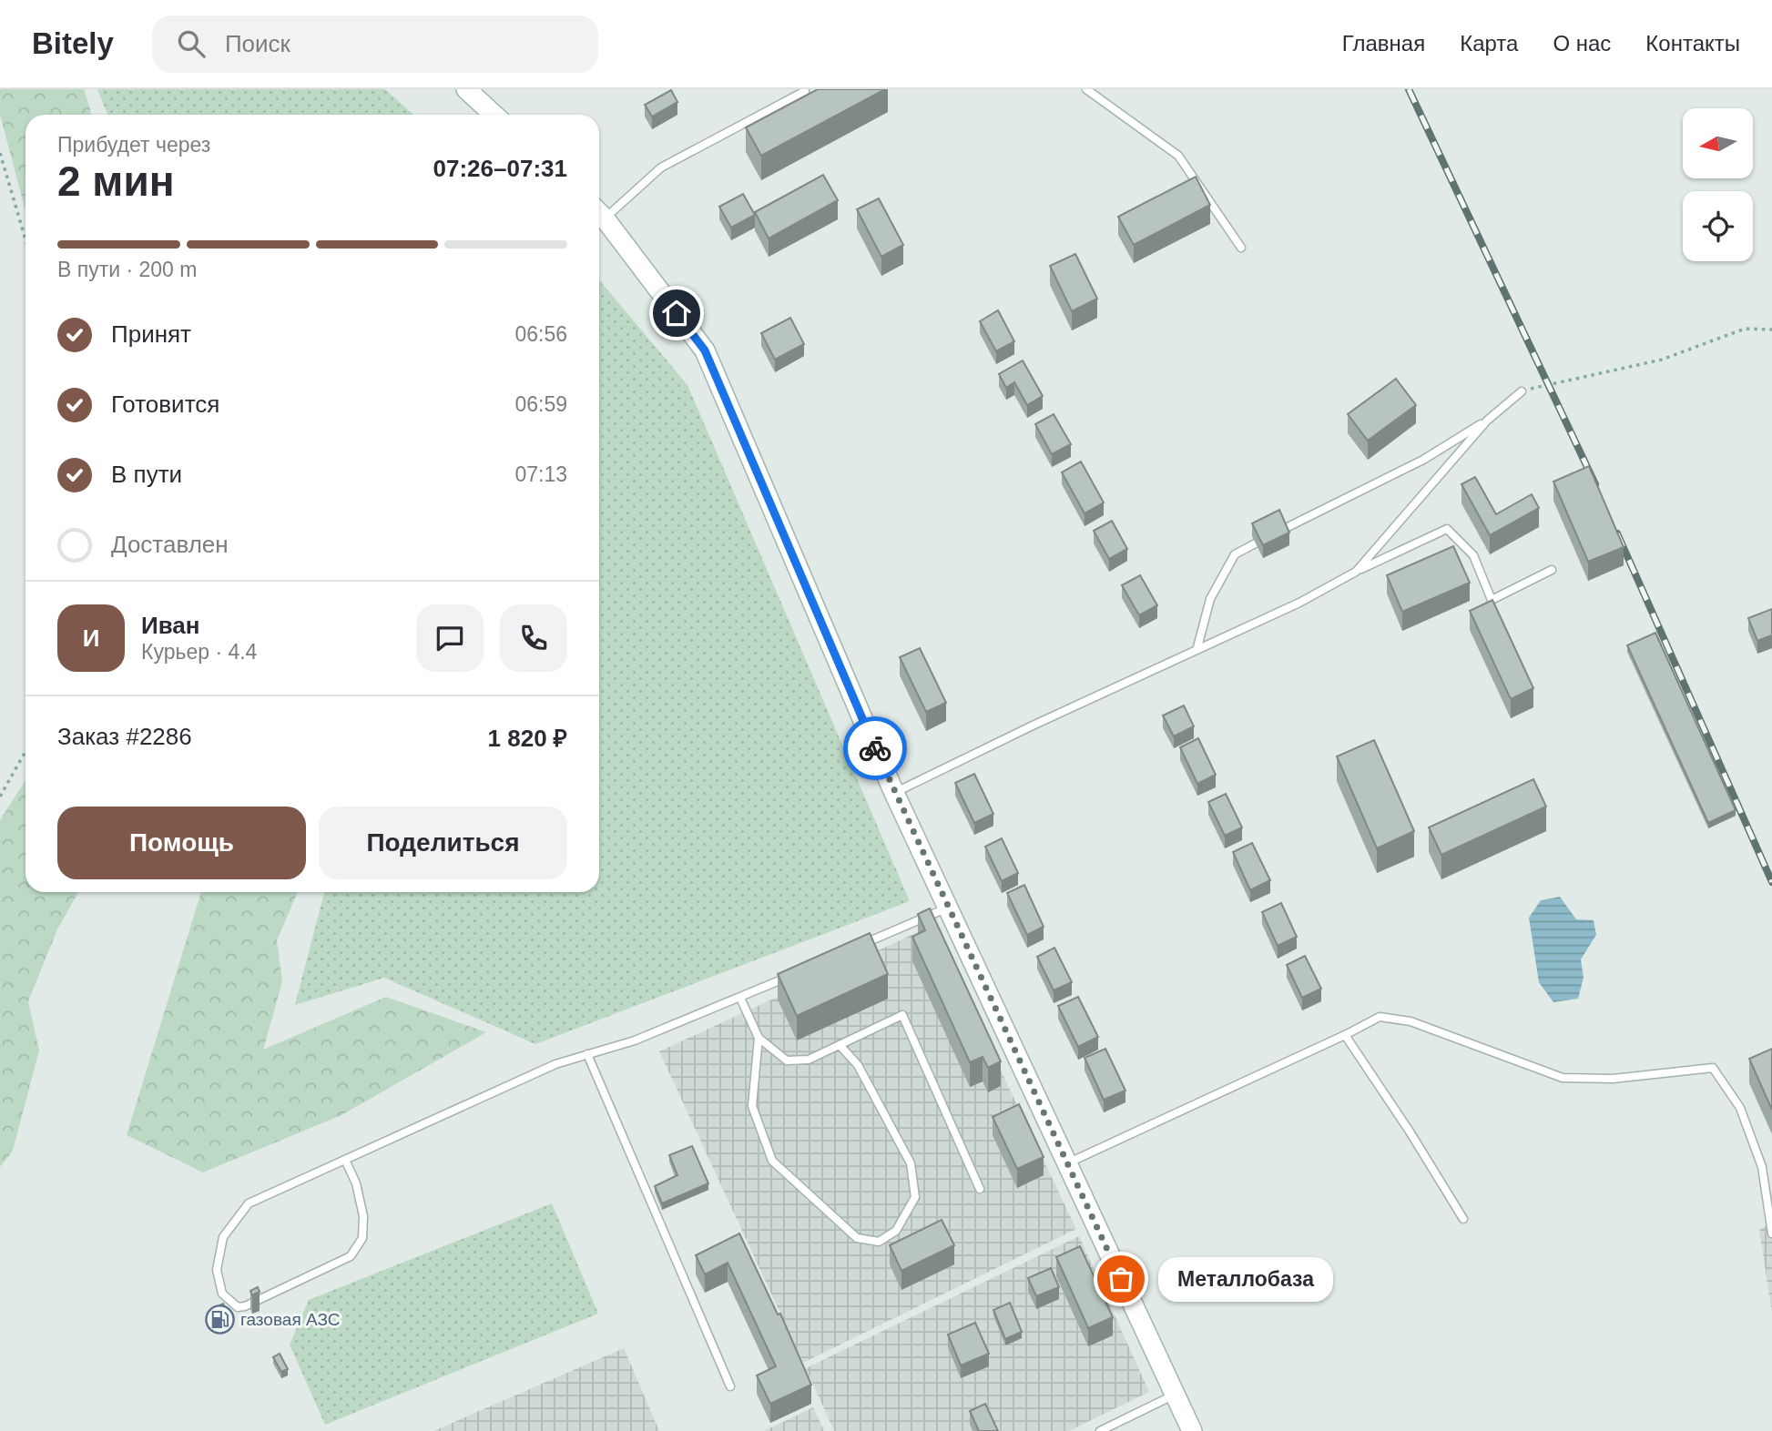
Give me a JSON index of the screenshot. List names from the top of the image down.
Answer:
{
  "places": {
    "other": ["Металлобаза"],
    "fuel station": ["газовая АЗС"]
  },
  "north": "left",
  "page": {
    "header": "Bitely",
    "search": "Поиск",
    "nav": [
      "Главная",
      "Карта",
      "О нас",
      "Контакты"
    ],
    "heading": ["2 мин", "Прибудет через", "07:26–07:31"],
    "panel": [
      "Иван",
      "Курьер · 4.4",
      "Заказ #2286",
      "1 820 ₽"
    ],
    "bar": "В пути · 200 m",
    "list": [
      ["Принят", "06:56"],
      ["Готовится", "06:59"],
      ["В пути", "07:13"],
      "Доставлен"
    ],
    "round": "И",
    "buttons": ["Помощь", "Поделиться"],
    "bubble": "Металлобаза"
  }
}
